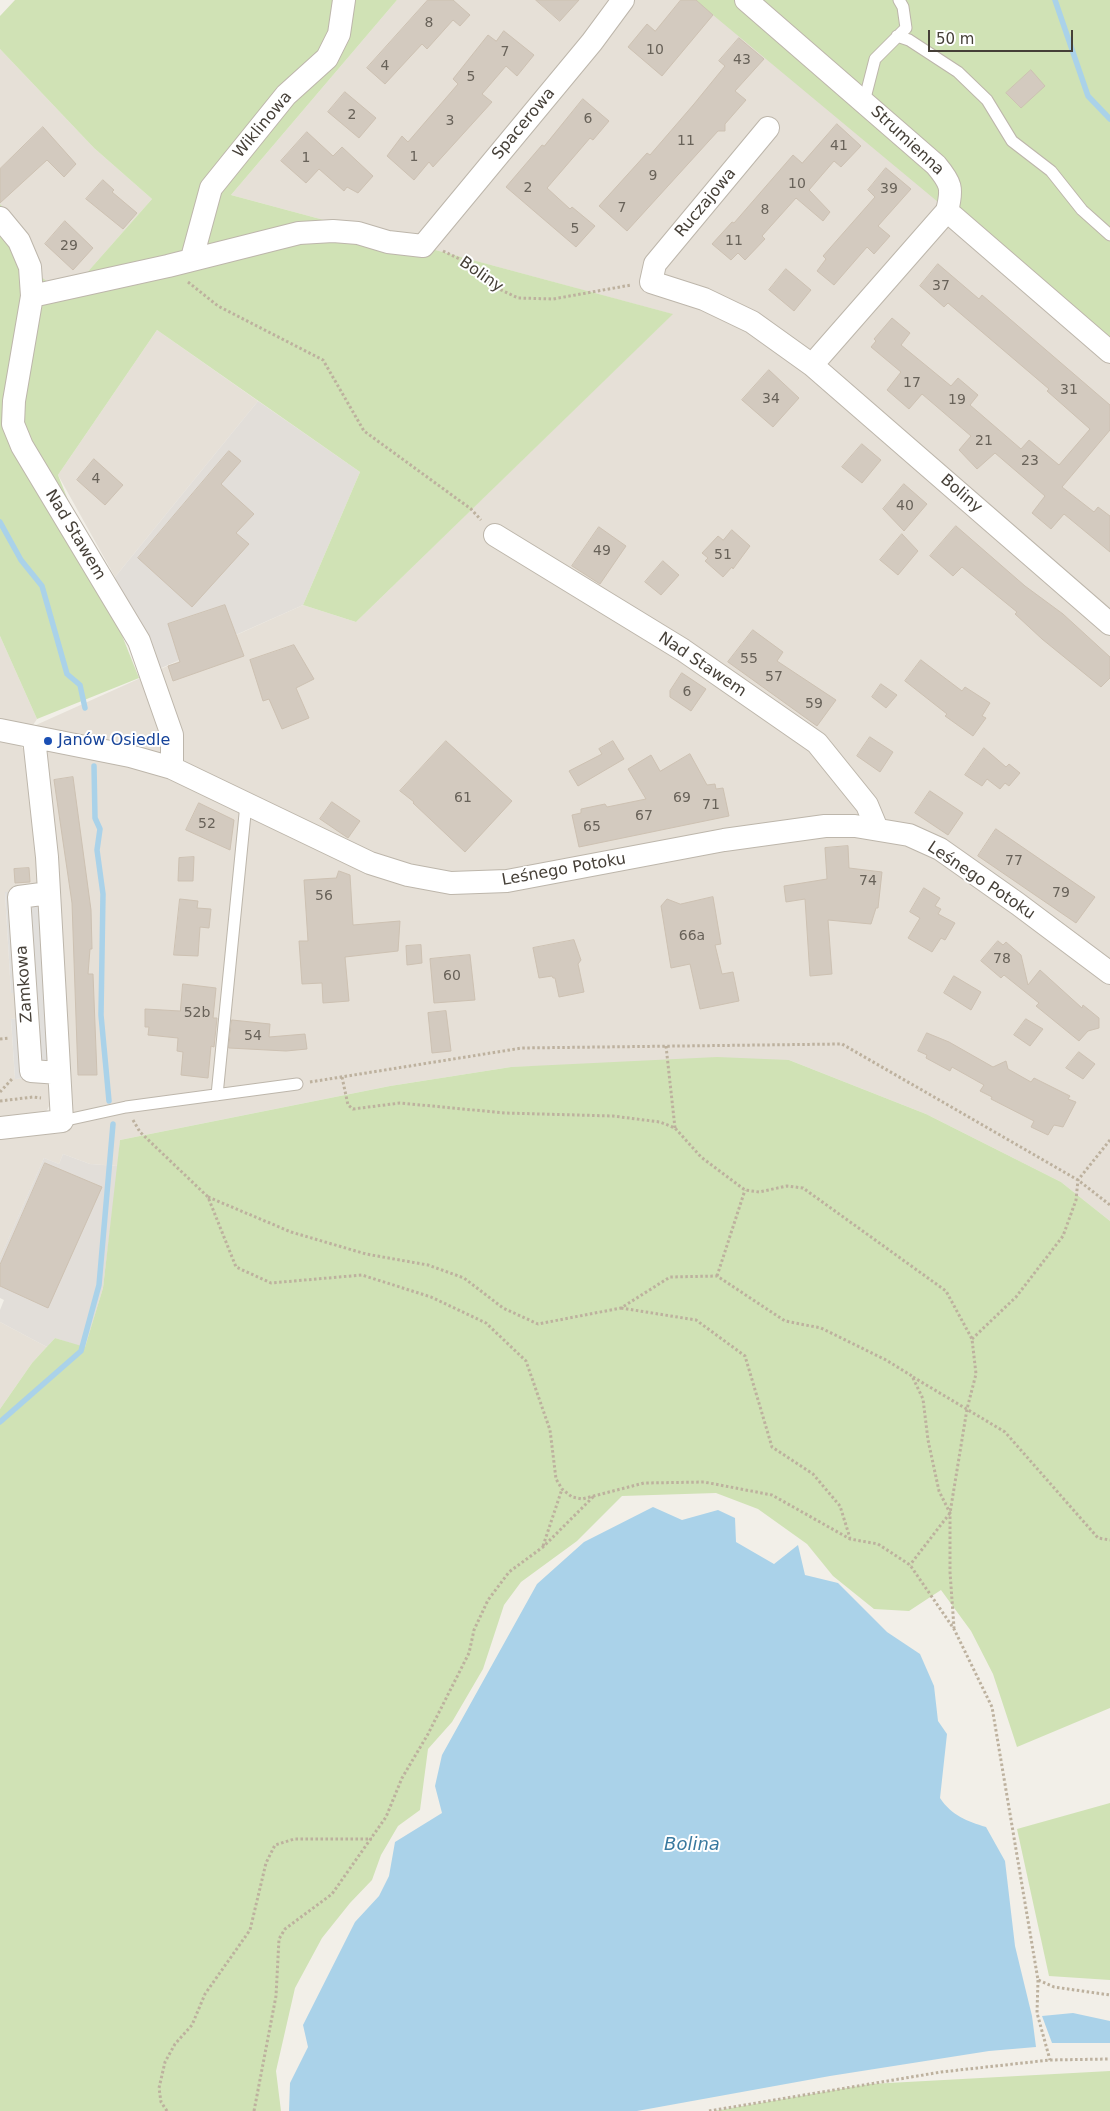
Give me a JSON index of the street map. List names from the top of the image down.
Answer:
{
  "streets": {
    "street": [
      "Spacerowa",
      "Wiklinowa",
      "Strumienna",
      "Ruczajowa",
      "Boliny",
      "Nad Stawem",
      "Leśnego Potoku",
      "Zamkowa"
    ]
  },
  "crossings": [
    ["Spacerowa", "Boliny"],
    ["Ruczajowa", "Boliny"],
    ["Nad Stawem", "Leśnego Potoku"],
    ["Leśnego Potoku", "Zamkowa"]
  ],
  "water": ["Bolina"],
  "places": ["Janów Osiedle"],
  "house_numbers": [
    "8",
    "10",
    "7",
    "43",
    "4",
    "5",
    "2",
    "6",
    "3",
    "11",
    "41",
    "1",
    "1",
    "9",
    "10",
    "2",
    "39",
    "7",
    "8",
    "5",
    "11",
    "29",
    "37",
    "17",
    "31",
    "34",
    "19",
    "21",
    "23",
    "4",
    "40",
    "49",
    "51",
    "55",
    "57",
    "6",
    "59",
    "61",
    "69",
    "71",
    "67",
    "52",
    "65",
    "77",
    "74",
    "79",
    "56",
    "66a",
    "78",
    "60",
    "52b",
    "54"
  ],
  "scale_bar": "50 m"
}
